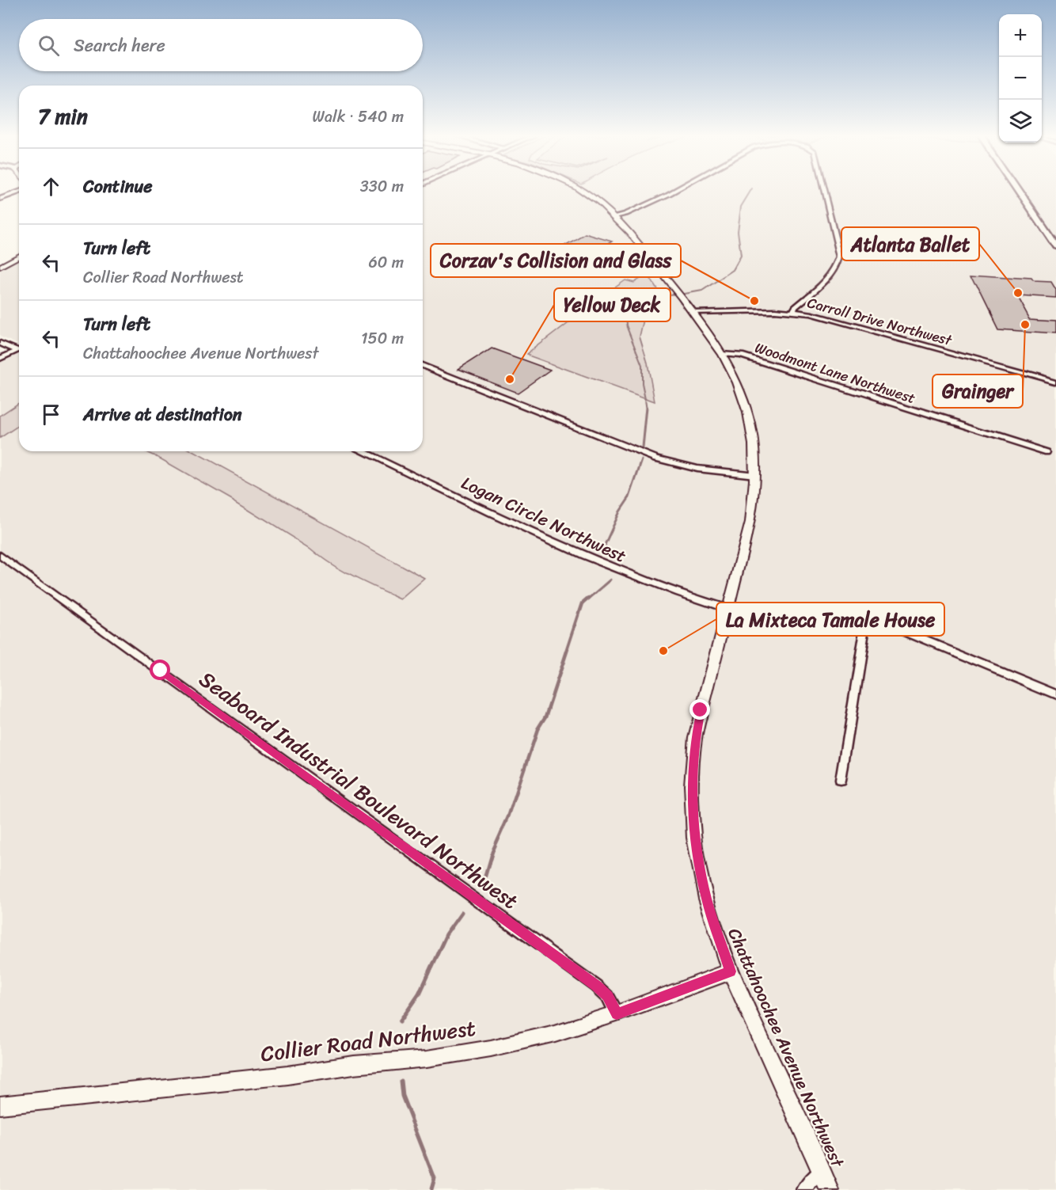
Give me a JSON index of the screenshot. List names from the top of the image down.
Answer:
{
  "streets": {
    "street": [
      "Carroll Drive Northwest",
      "Woodmont Lane Northwest",
      "Logan Circle Northwest",
      "Seaboard Industrial Boulevard Northwest",
      "Collier Road Northwest",
      "Chattahoochee Avenue Northwest"
    ]
  },
  "crossings": [
    ["Carroll Drive Northwest", "Chattahoochee Avenue Northwest"],
    ["Woodmont Lane Northwest", "Chattahoochee Avenue Northwest"],
    ["Logan Circle Northwest", "Chattahoochee Avenue Northwest"],
    ["Seaboard Industrial Boulevard Northwest", "Collier Road Northwest"],
    ["Collier Road Northwest", "Chattahoochee Avenue Northwest"]
  ],
  "places": [
    "Atlanta Ballet",
    "Corzav's Collision and Glass",
    "Grainger",
    "Yellow Deck",
    "La Mixteca Tamale House"
  ],
  "page": {
    "map_buttons": ["+", "−"],
    "search": "Search here",
    "heading": ["7 min", "Walk · 540 m"],
    "list": [
      ["Continue", "330 m"],
      ["Turn left", "Collier Road Northwest", "60 m"],
      ["Turn left", "Chattahoochee Avenue Northwest", "150 m"],
      "Arrive at destination"
    ]
  }
}
